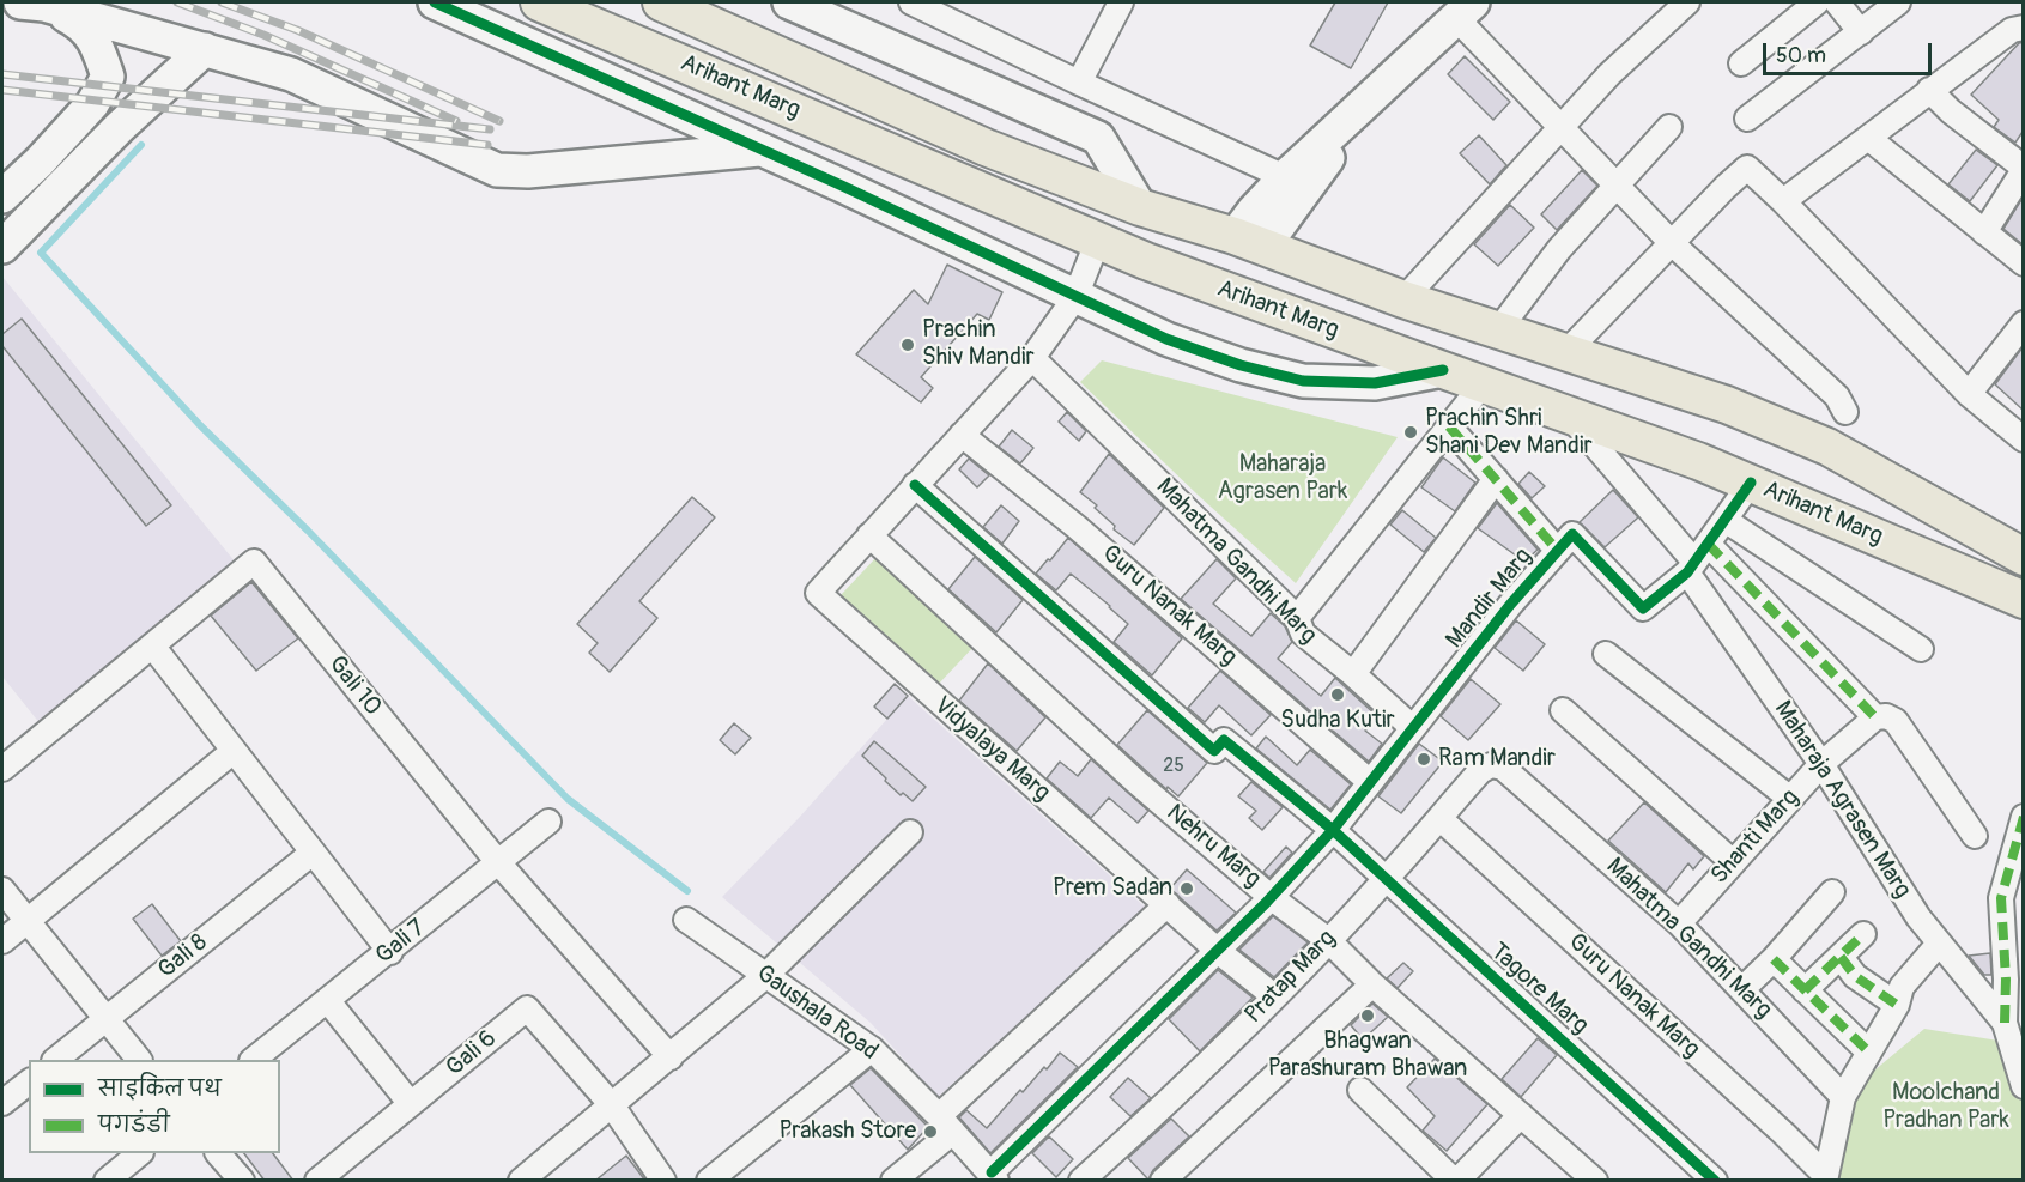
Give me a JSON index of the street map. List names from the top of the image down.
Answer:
{
  "streets": {
    "main road": ["Arihant Marg"],
    "street": [
      "Mahatma Gandhi Marg",
      "Mandir Marg",
      "Guru Nanak Marg",
      "Gali 10",
      "Vidyalaya Marg",
      "Maharaja Agrasen Marg",
      "Shanti Marg",
      "Nehru Marg",
      "Gali 7",
      "Gali 8",
      "Pratap Marg",
      "Tagore Marg",
      "Gaushala Road",
      "Gali 6"
    ]
  },
  "crossings": [
    ["Arihant Marg", "Mandir Marg"],
    ["Mahatma Gandhi Marg", "Mandir Marg"],
    ["Mahatma Gandhi Marg", "Shanti Marg"],
    ["Mahatma Gandhi Marg", "Pratap Marg"],
    ["Mandir Marg", "Guru Nanak Marg"],
    ["Mandir Marg", "Vidyalaya Marg"],
    ["Mandir Marg", "Maharaja Agrasen Marg"],
    ["Mandir Marg", "Nehru Marg"],
    ["Mandir Marg", "Tagore Marg"],
    ["Mandir Marg", "Gaushala Road"],
    ["Guru Nanak Marg", "Pratap Marg"],
    ["Gali 10", "Gali 7"],
    ["Vidyalaya Marg", "Nehru Marg"],
    ["Vidyalaya Marg", "Pratap Marg"],
    ["Maharaja Agrasen Marg", "Shanti Marg"],
    ["Nehru Marg", "Pratap Marg"],
    ["Pratap Marg", "Tagore Marg"]
  ],
  "parks": ["Maharaja Agrasen Park", "Moolchand Pradhan Park"],
  "places": [
    "Prachin Shiv Mandir",
    "Prachin Shri Shani Dev Mandir",
    "Sudha Kutir",
    "Ram Mandir",
    "Prem Sadan",
    "Bhagwan Parashuram Bhawan",
    "Prakash Store"
  ],
  "house_numbers": ["25"],
  "legend": ["साइकिल पथ", "पगडंडी"],
  "scale_bar": "50 m"
}
